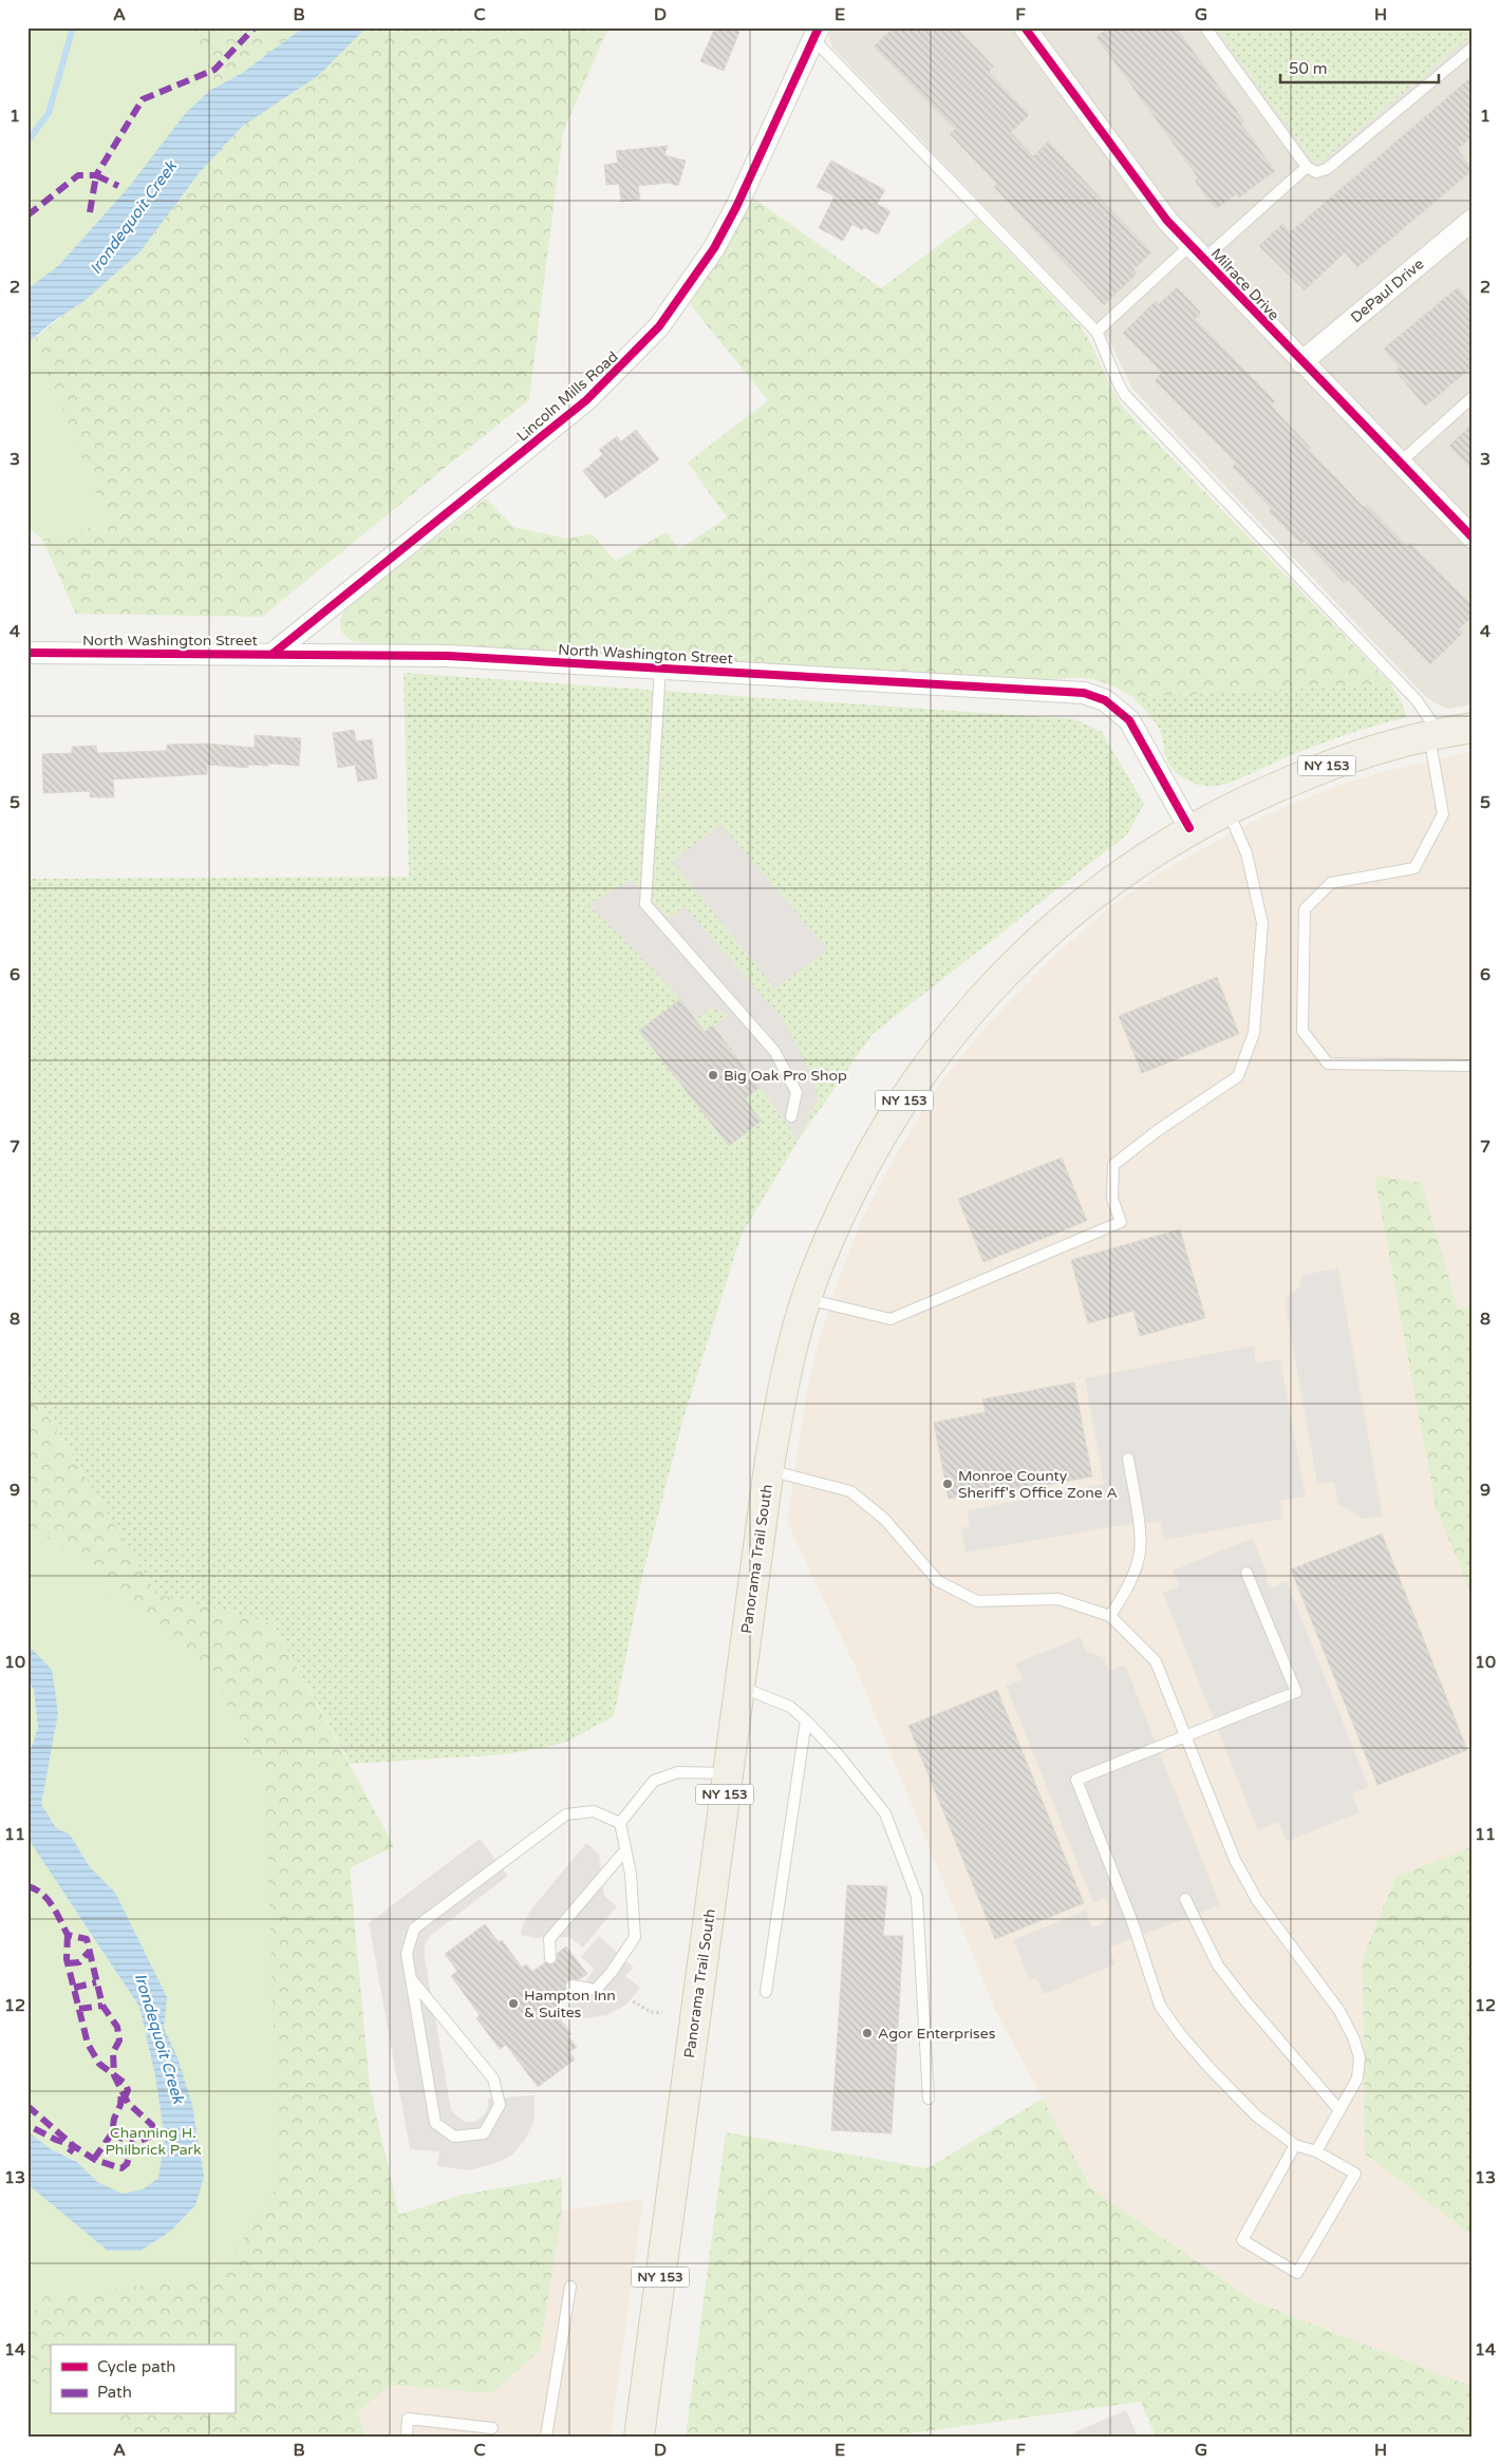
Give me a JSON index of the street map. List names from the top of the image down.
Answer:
{
  "streets": {
    "main road": ["NY 153", "Panorama Trail South"],
    "street": [
      "Milrace Drive",
      "DePaul Drive",
      "Lincoln Mills Road",
      "North Washington Street"
    ]
  },
  "crossings": [
    ["Milrace Drive", "DePaul Drive"],
    ["Lincoln Mills Road", "North Washington Street"],
    ["North Washington Street", "NY 153"],
    ["North Washington Street", "Panorama Trail South"],
    ["NY 153", "Panorama Trail South"]
  ],
  "water": ["Irondequoit Creek"],
  "parks": ["Channing H. Philbrick Park"],
  "places": [
    "Big Oak Pro Shop",
    "Monroe County Sheriff's Office Zone A",
    "Hampton Inn & Suites",
    "Agor Enterprises"
  ],
  "legend": ["Cycle path", "Path"],
  "scale_bar": "50 m",
  "grid": {
    "columns": [
      "A",
      "B",
      "C",
      "D",
      "E",
      "F",
      "G",
      "H"
    ],
    "rows": [
      "1",
      "2",
      "3",
      "4",
      "5",
      "6",
      "7",
      "8",
      "9",
      "10",
      "11",
      "12",
      "13",
      "14"
    ]
  }
}
